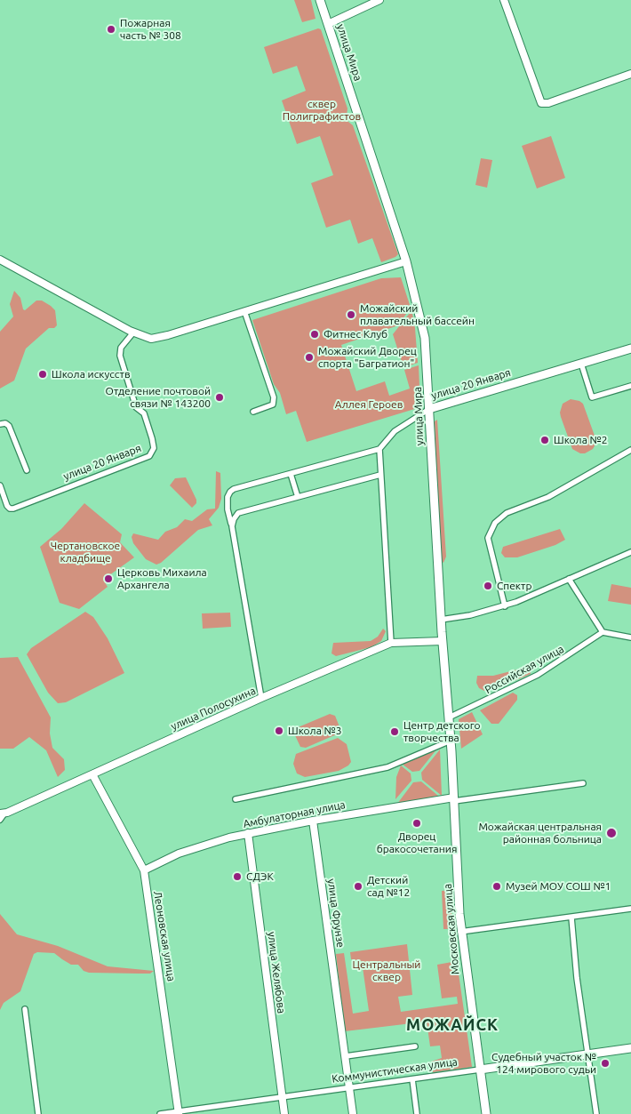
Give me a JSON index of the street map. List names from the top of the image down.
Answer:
{
  "streets": {
    "main road": [
      "улица Мира",
      "улица 20 Января",
      "Московская улица",
      "Коммунистическая улица"
    ],
    "street": [
      "Российская улица",
      "улица Полосухина",
      "Амбулаторная улица",
      "улица Фрунзе",
      "Леоновская улица",
      "улица Желябова"
    ]
  },
  "crossings": [
    ["улица Мира", "улица 20 Января"],
    ["улица Мира", "Российская улица"],
    ["улица Мира", "улица Полосухина"],
    ["улица Мира", "Московская улица"],
    ["улица Полосухина", "Леоновская улица"],
    ["Амбулаторная улица", "улица Фрунзе"],
    ["Амбулаторная улица", "Московская улица"],
    ["Амбулаторная улица", "Леоновская улица"],
    ["Амбулаторная улица", "улица Желябова"],
    ["улица Фрунзе", "Коммунистическая улица"],
    ["Московская улица", "Коммунистическая улица"],
    ["Леоновская улица", "Коммунистическая улица"],
    ["улица Желябова", "Коммунистическая улица"]
  ],
  "districts": ["МОЖАЙСК"],
  "parks": [
    "сквер Полиграфистов",
    "Аллея Героев",
    "Чертановское кладбище",
    "Центральный сквер"
  ],
  "places": [
    "Пожарная часть № 308",
    "Можайский плавательный бассейн",
    "Фитнес Клуб",
    "Можайский Дворец спорта \"Багратион\"",
    "Школа искусств",
    "Отделение почтовой связи № 143200",
    "Школа №2",
    "Церковь Михаила Архангела",
    "Спектр",
    "Школа №3",
    "Центр детского творчества",
    "Дворец бракосочетания",
    "Можайская центральная районная больница",
    "СДЭК",
    "Детский сад №12",
    "Музей МОУ СОШ №1",
    "Судебный участок № 124 мирового судьи"
  ]
}
